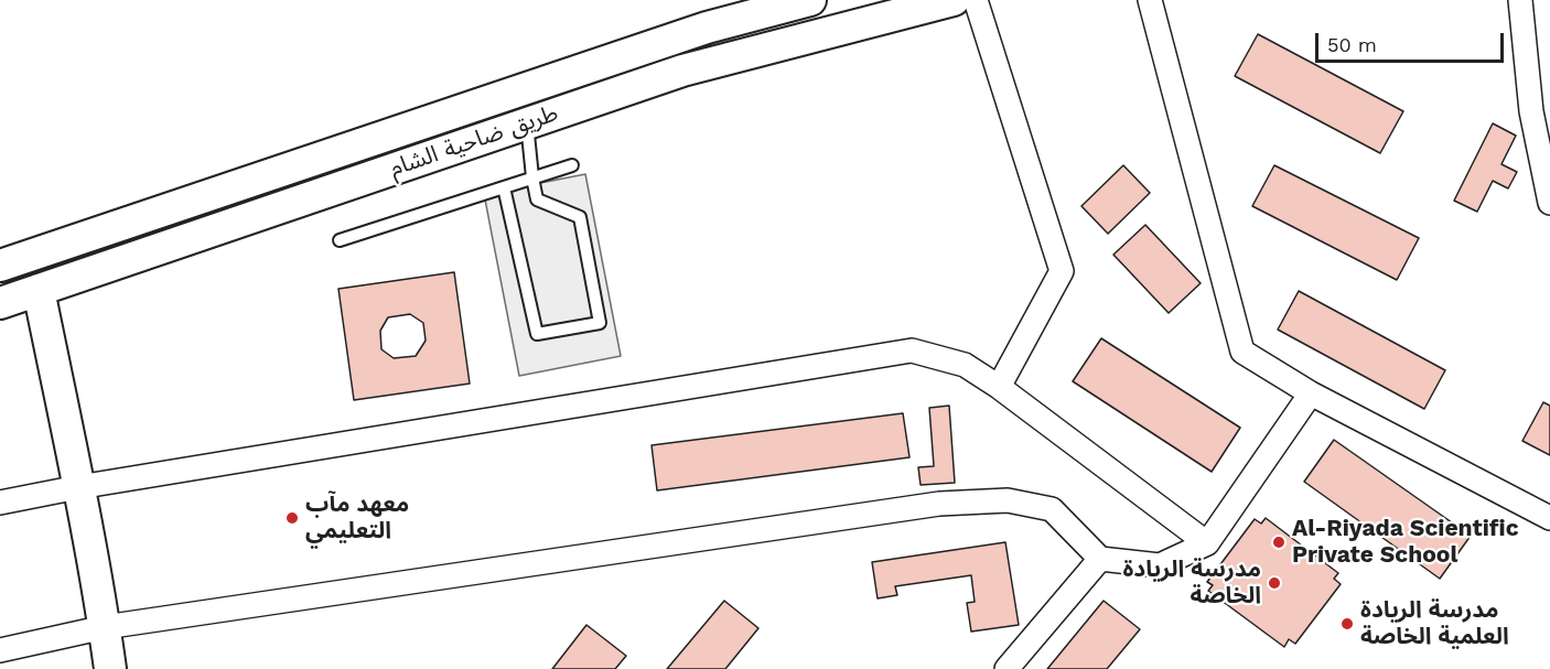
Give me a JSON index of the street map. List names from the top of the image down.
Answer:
{
  "streets": {
    "main road": ["طريق ضاحية الشام"]
  },
  "places": [
    "معهد مآب التعليمي",
    "Al-Riyada Scientific Private School",
    "مدرسة الريادة الخاصة",
    "مدرسة الريادة العلمية الخاصة"
  ],
  "scale_bar": "50 m"
}
